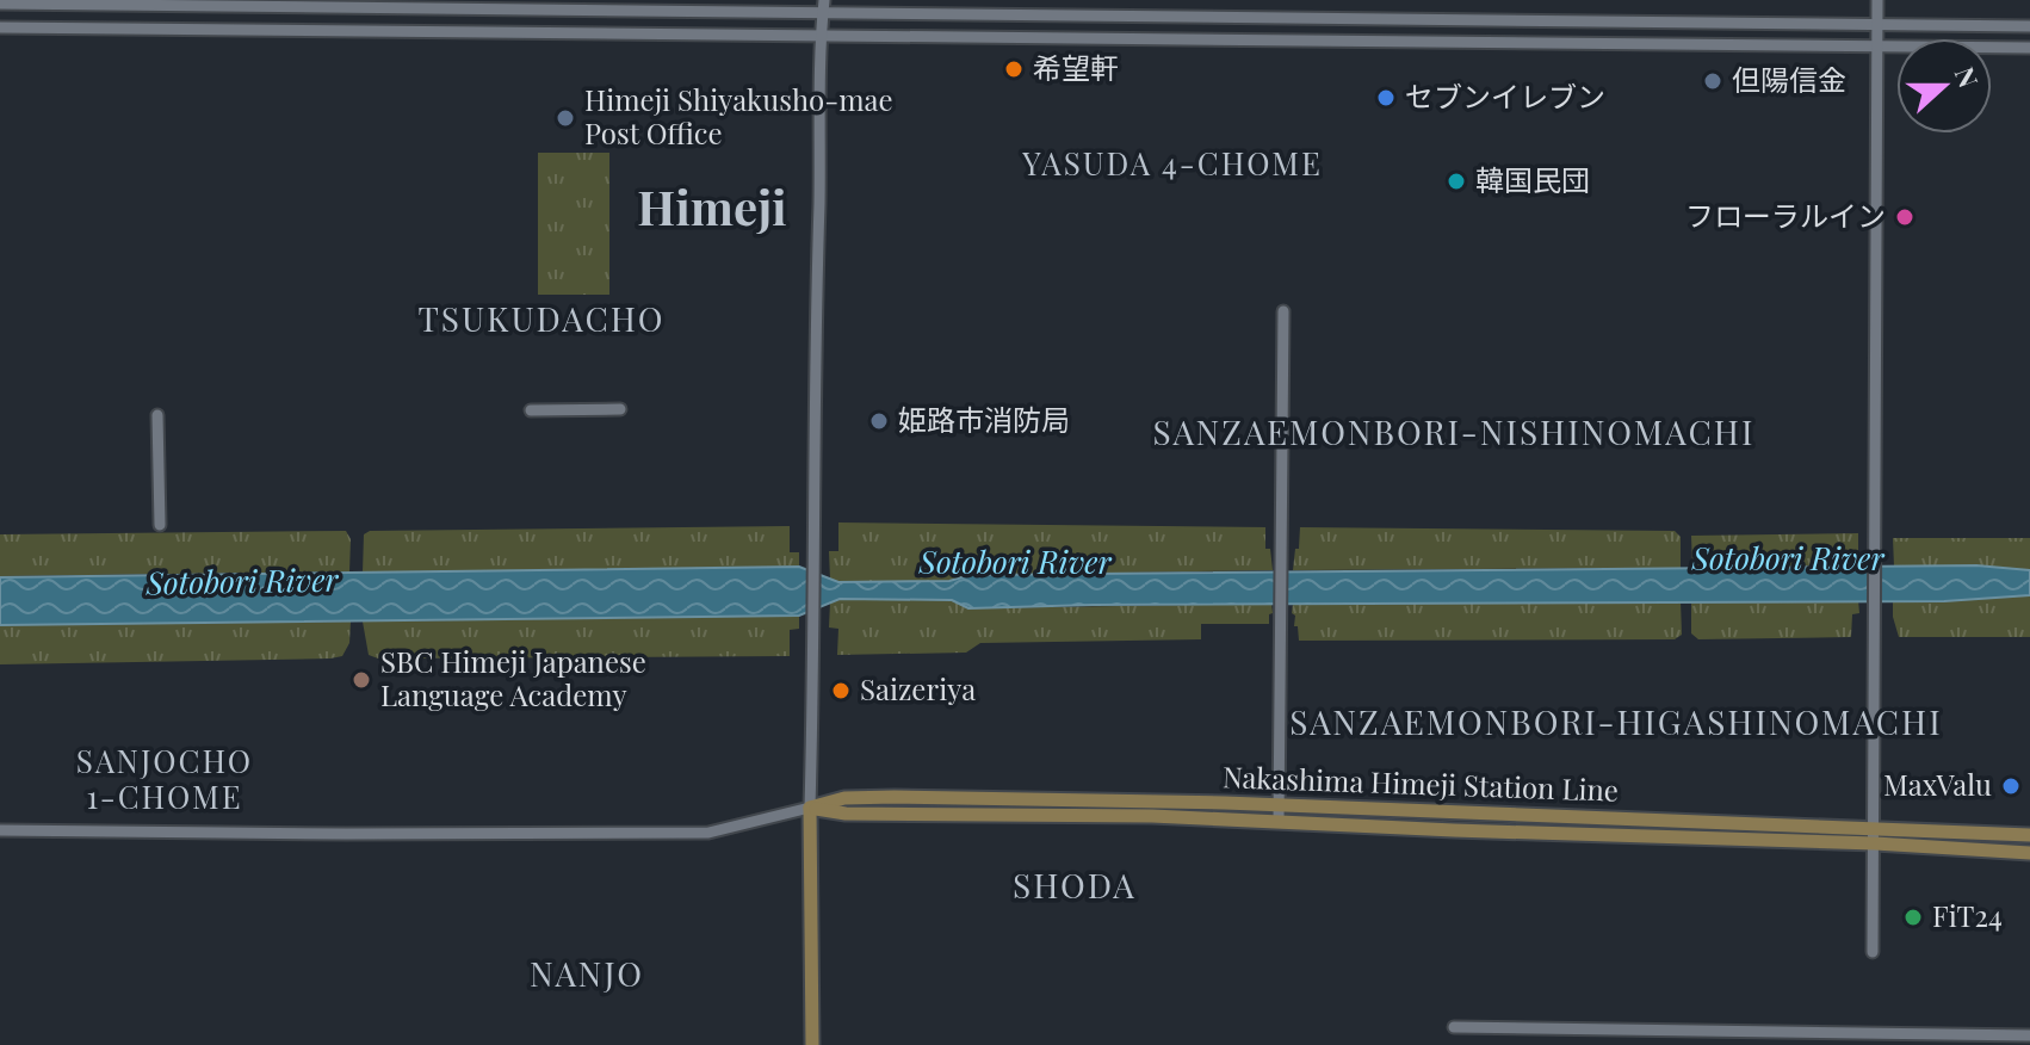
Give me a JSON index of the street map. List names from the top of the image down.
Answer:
{
  "streets": {
    "main road": ["Nakashima Himeji Station Line"]
  },
  "districts": [
    "YASUDA 4-CHOME",
    "Himeji",
    "TSUKUDACHO",
    "SANZAEMONBORI-NISHINOMACHI",
    "SANZAEMONBORI-HIGASHINOMACHI",
    "SANJOCHO 1-CHOME",
    "SHODA",
    "NANJO"
  ],
  "water": ["Sotobori River"],
  "places": [
    "希望軒",
    "但陽信金",
    "セブンイレブン",
    "Himeji Shiyakusho-mae Post Office",
    "韓国民団",
    "フローラルイン",
    "姫路市消防局",
    "SBC Himeji Japanese Language Academy",
    "Saizeriya",
    "MaxValu",
    "FiT24"
  ],
  "north": "right"
}
